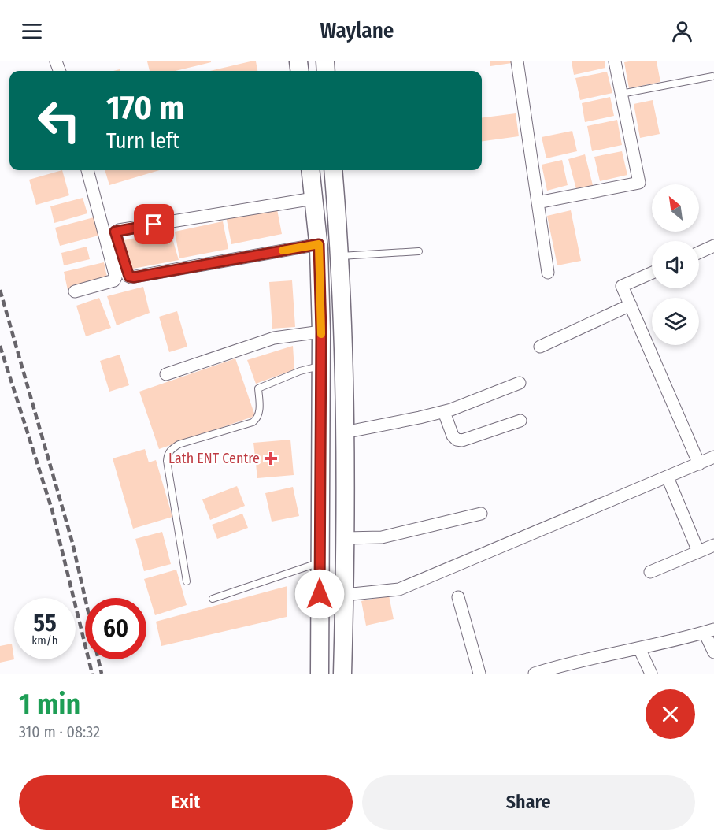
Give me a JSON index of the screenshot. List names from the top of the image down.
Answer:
{
  "places": {
    "health": ["Lath ENT Centre"]
  },
  "north": "top left",
  "page": {
    "header": "Waylane",
    "turn": ["170 m", "Turn left"],
    "speed": "55 km/h",
    "limit": "60",
    "heading": ["1 min", "310 m · 08:32"],
    "buttons": ["Exit", "Share"]
  }
}
